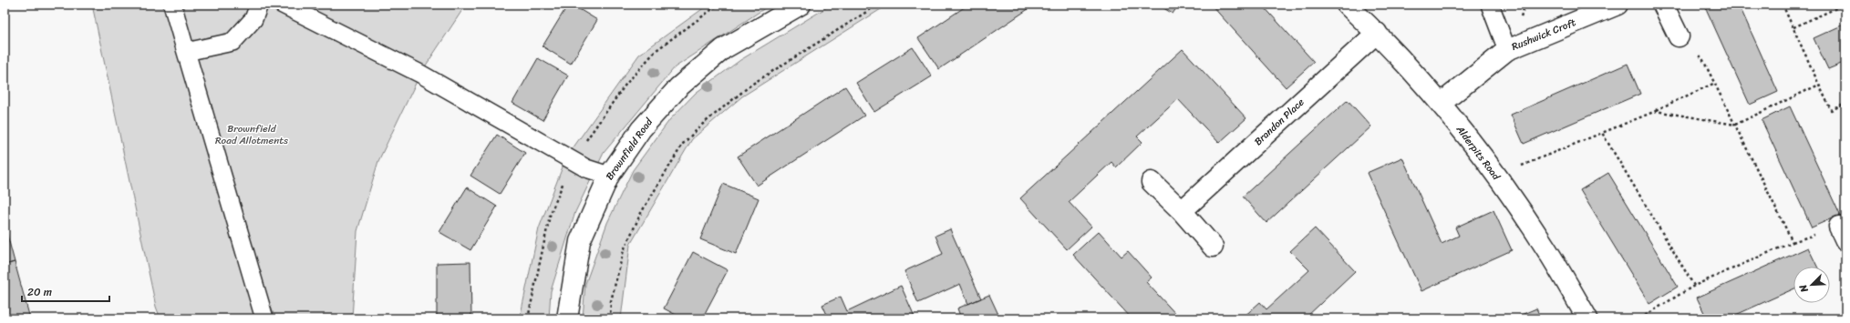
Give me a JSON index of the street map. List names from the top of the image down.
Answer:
{
  "streets": {
    "street": [
      "Rushwick Croft",
      "Brandon Place",
      "Brownfield Road",
      "Alderpits Road"
    ]
  },
  "crossings": [
    ["Rushwick Croft", "Alderpits Road"],
    ["Brandon Place", "Alderpits Road"]
  ],
  "parks": ["Brownfield Road Allotments"],
  "scale_bar": "20 m",
  "north": "bottom left"
}
